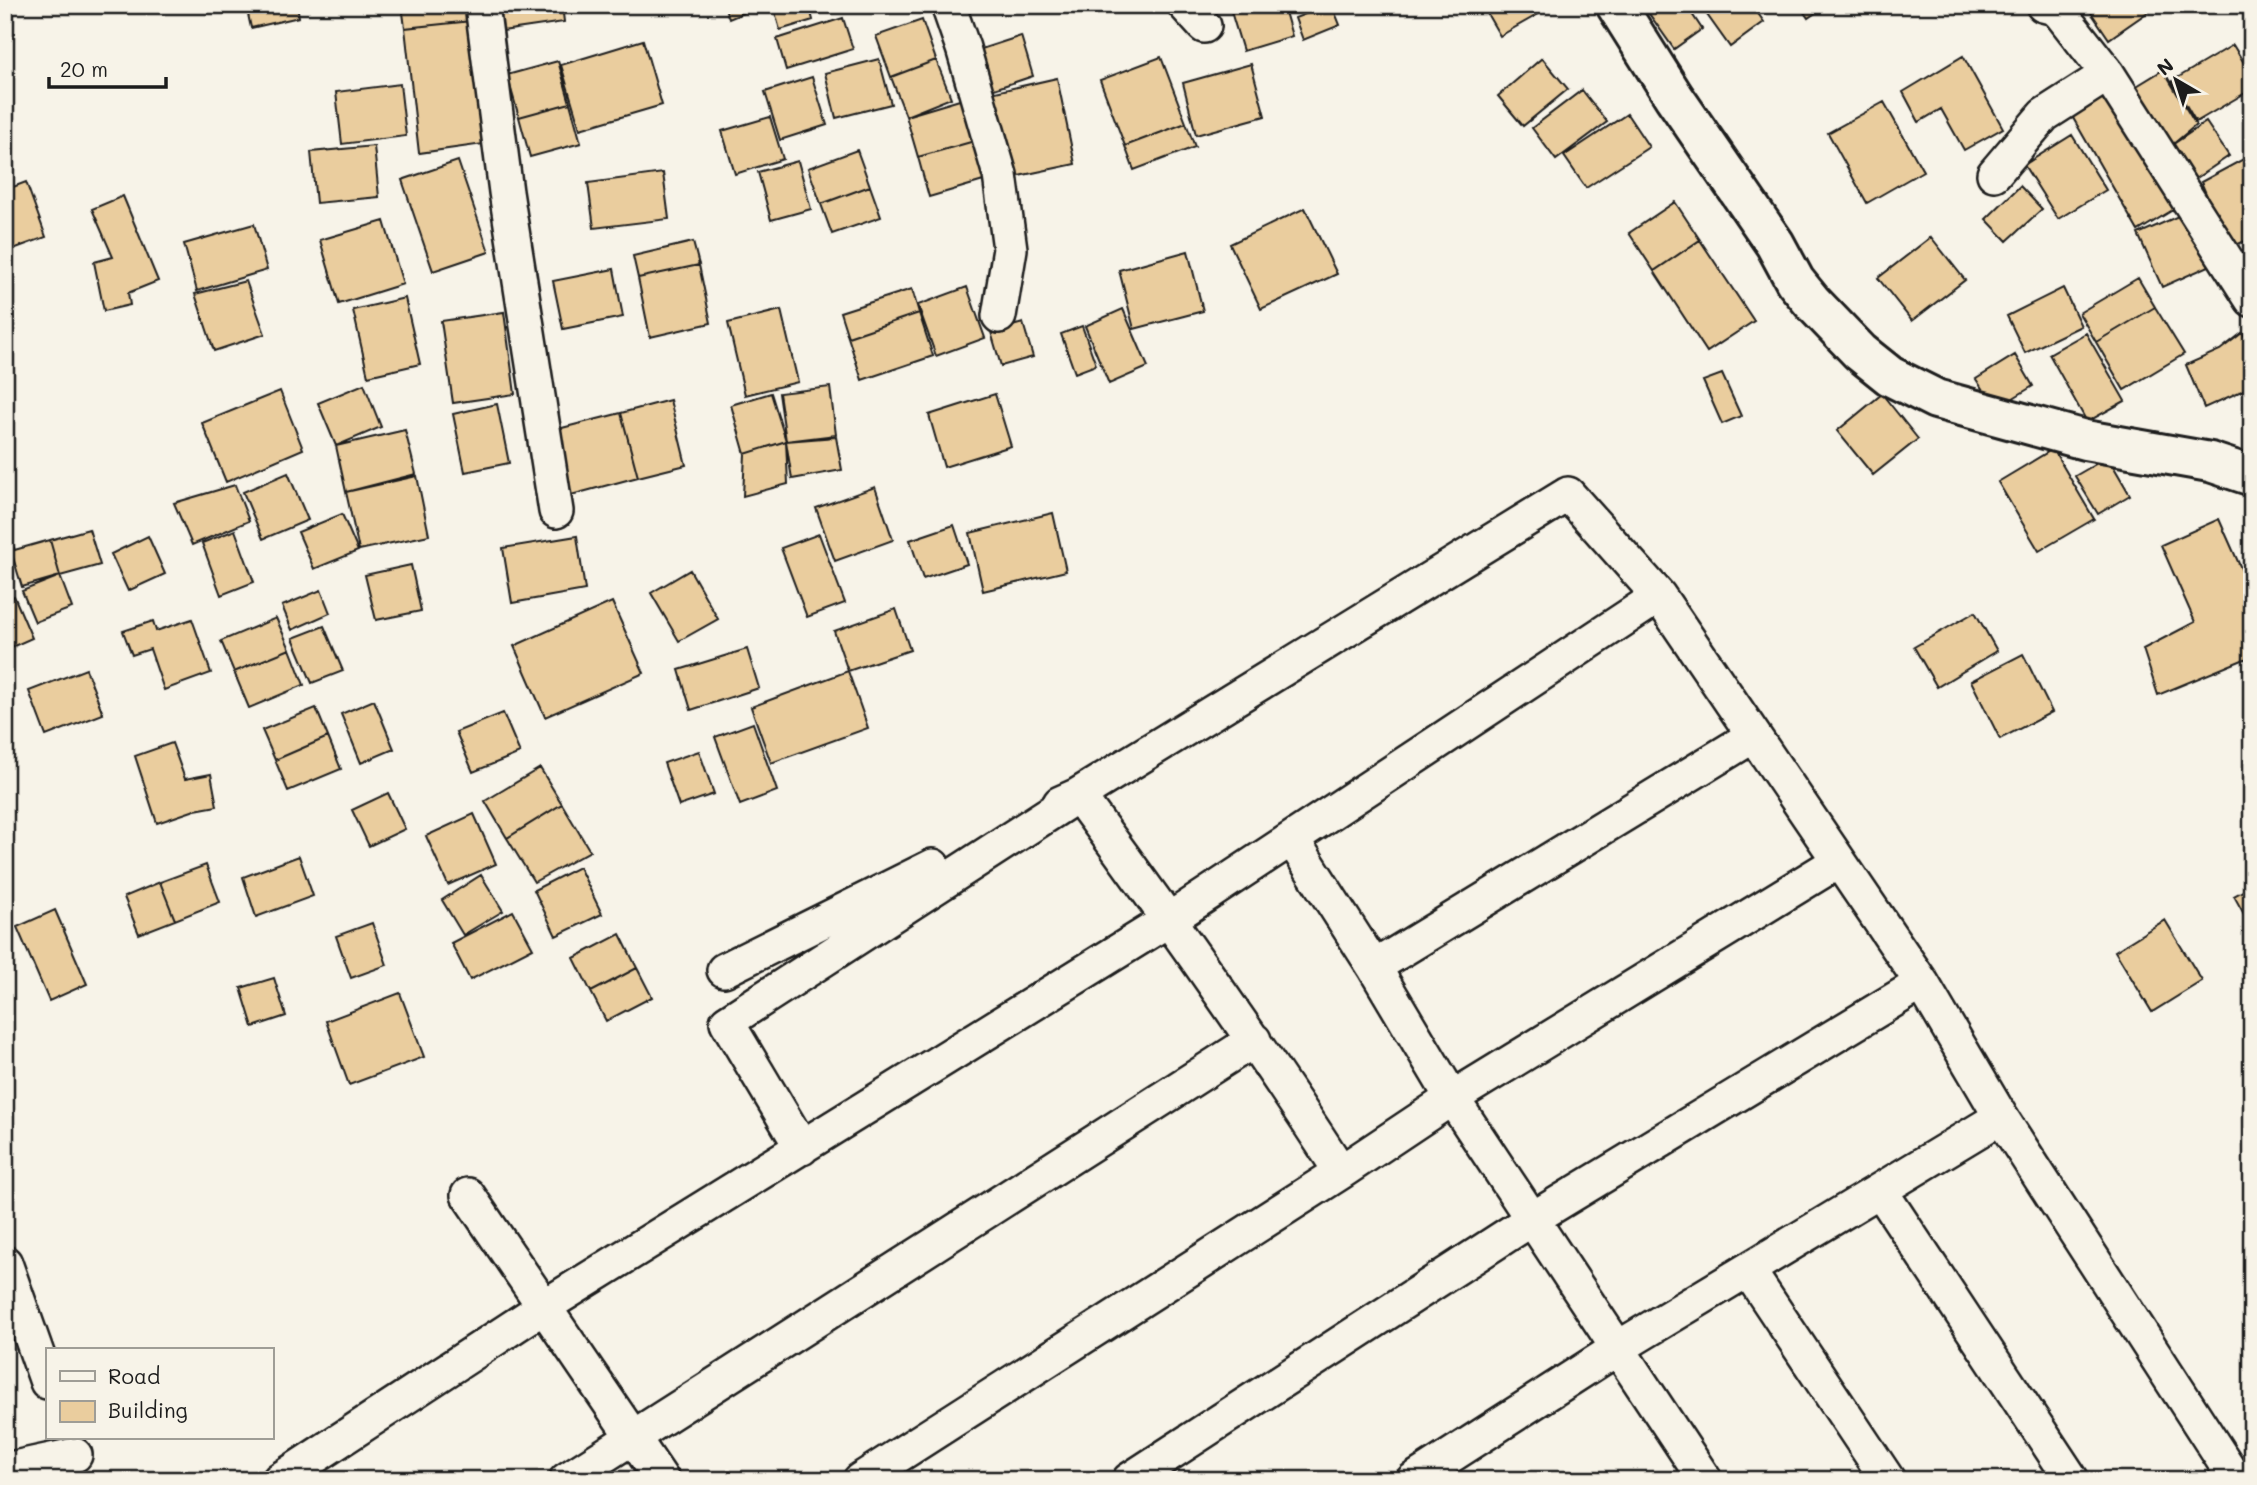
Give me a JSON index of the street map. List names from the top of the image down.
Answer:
{
  "legend": ["Road", "Building"],
  "scale_bar": "20 m",
  "north": "top left"
}
